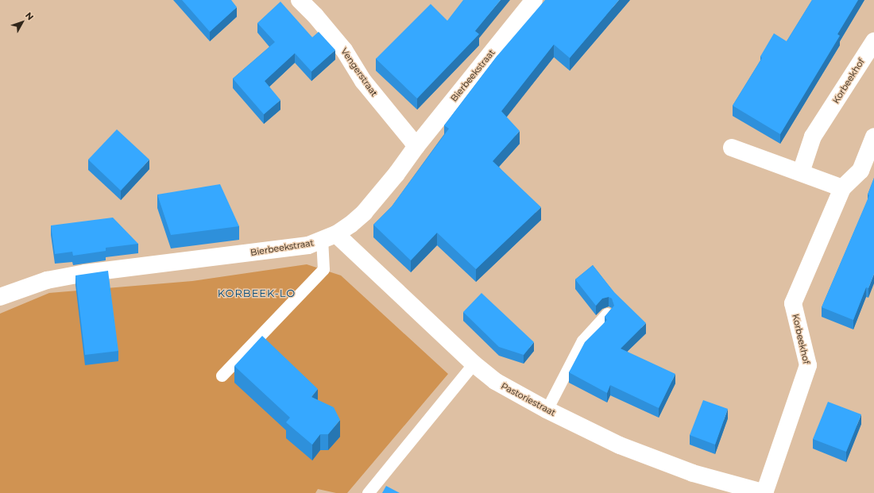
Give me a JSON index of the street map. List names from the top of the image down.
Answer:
{
  "streets": {
    "street": [
      "Vengerstraat",
      "Bierbeekstraat",
      "Korbeekhof",
      "Pastoriestraat"
    ]
  },
  "crossings": [
    ["Vengerstraat", "Bierbeekstraat"],
    ["Bierbeekstraat", "Pastoriestraat"],
    ["Korbeekhof", "Pastoriestraat"]
  ],
  "districts": ["KORBEEK-LO"],
  "north": "top right"
}
